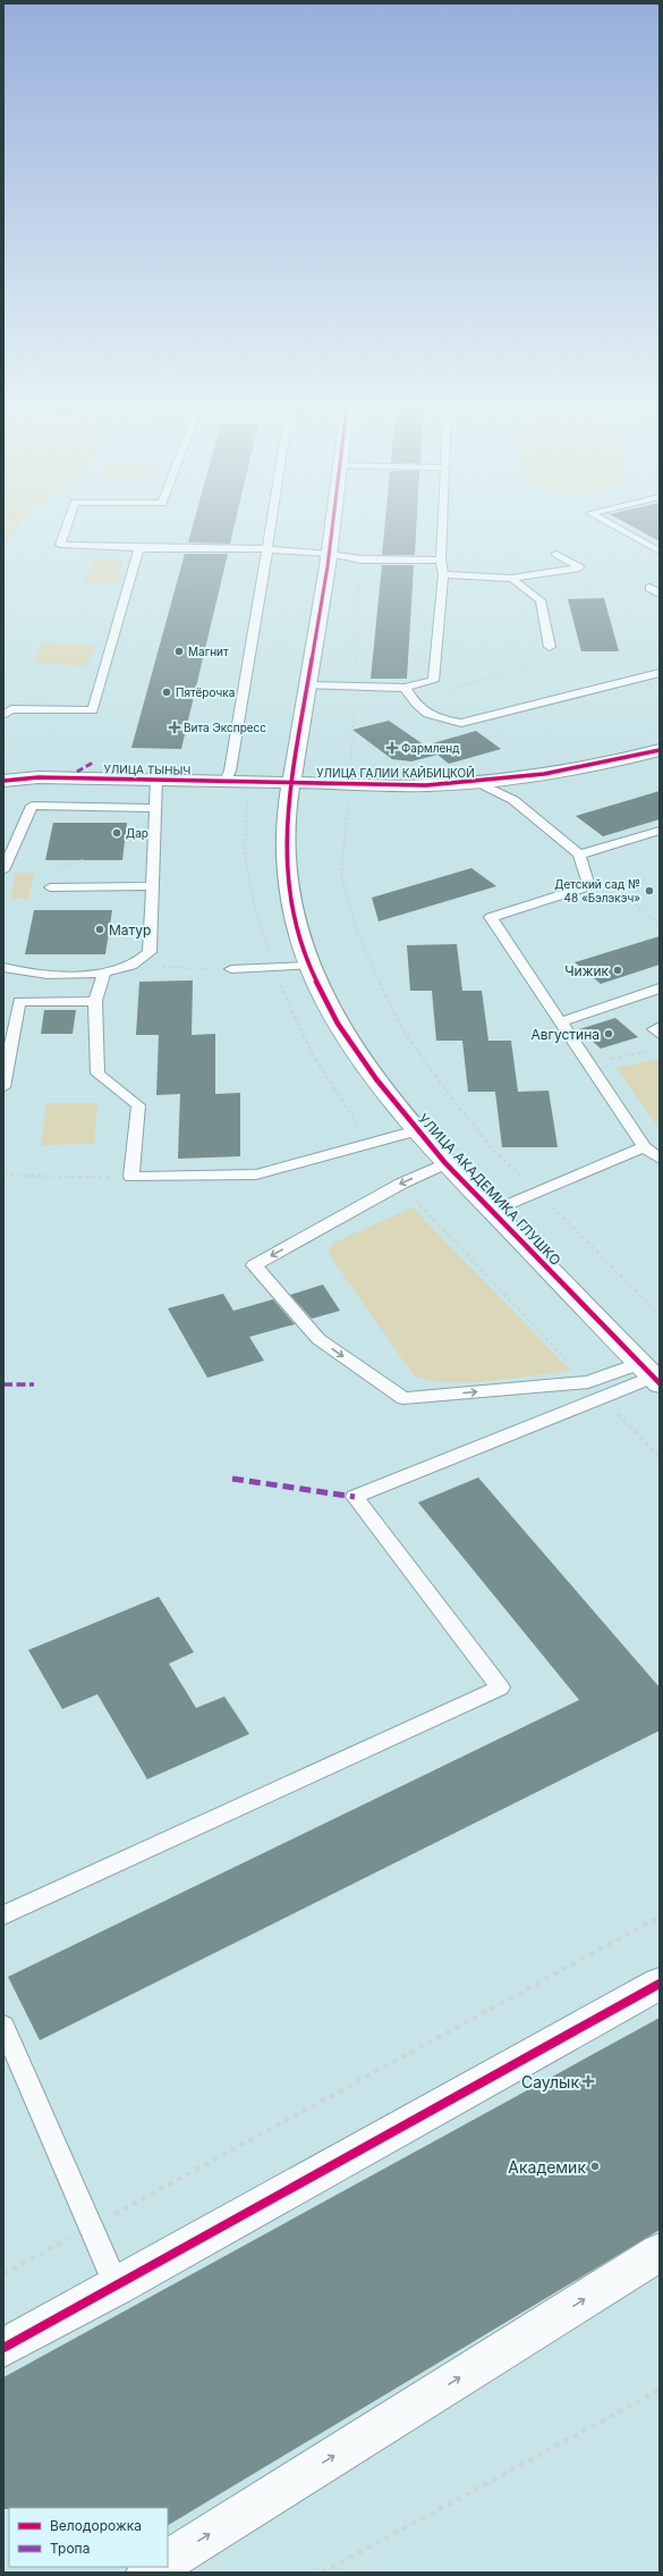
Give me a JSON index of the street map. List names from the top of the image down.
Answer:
{
  "streets": {
    "street": ["УЛИЦА ТЫНЫЧ", "УЛИЦА ГАЛИИ КАЙБИЦКОЙ", "УЛИЦА АКАДЕМИКА ГЛУШКО"]
  },
  "crossings": [
    ["УЛИЦА ТЫНЫЧ", "УЛИЦА ГАЛИИ КАЙБИЦКОЙ"],
    ["УЛИЦА ТЫНЫЧ", "УЛИЦА АКАДЕМИКА ГЛУШКО"],
    ["УЛИЦА ГАЛИИ КАЙБИЦКОЙ", "УЛИЦА АКАДЕМИКА ГЛУШКО"]
  ],
  "places": {
    "other": [
      "Магнит",
      "Пятёрочка",
      "Дар",
      "Детский сад № 48 «Бэлэкэч»",
      "Матур",
      "Чижик",
      "Августина",
      "Академик"
    ],
    "health": ["Вита Экспресс", "Фармленд", "Саулык"]
  },
  "legend": ["Велодорожка", "Тропа"]
}
